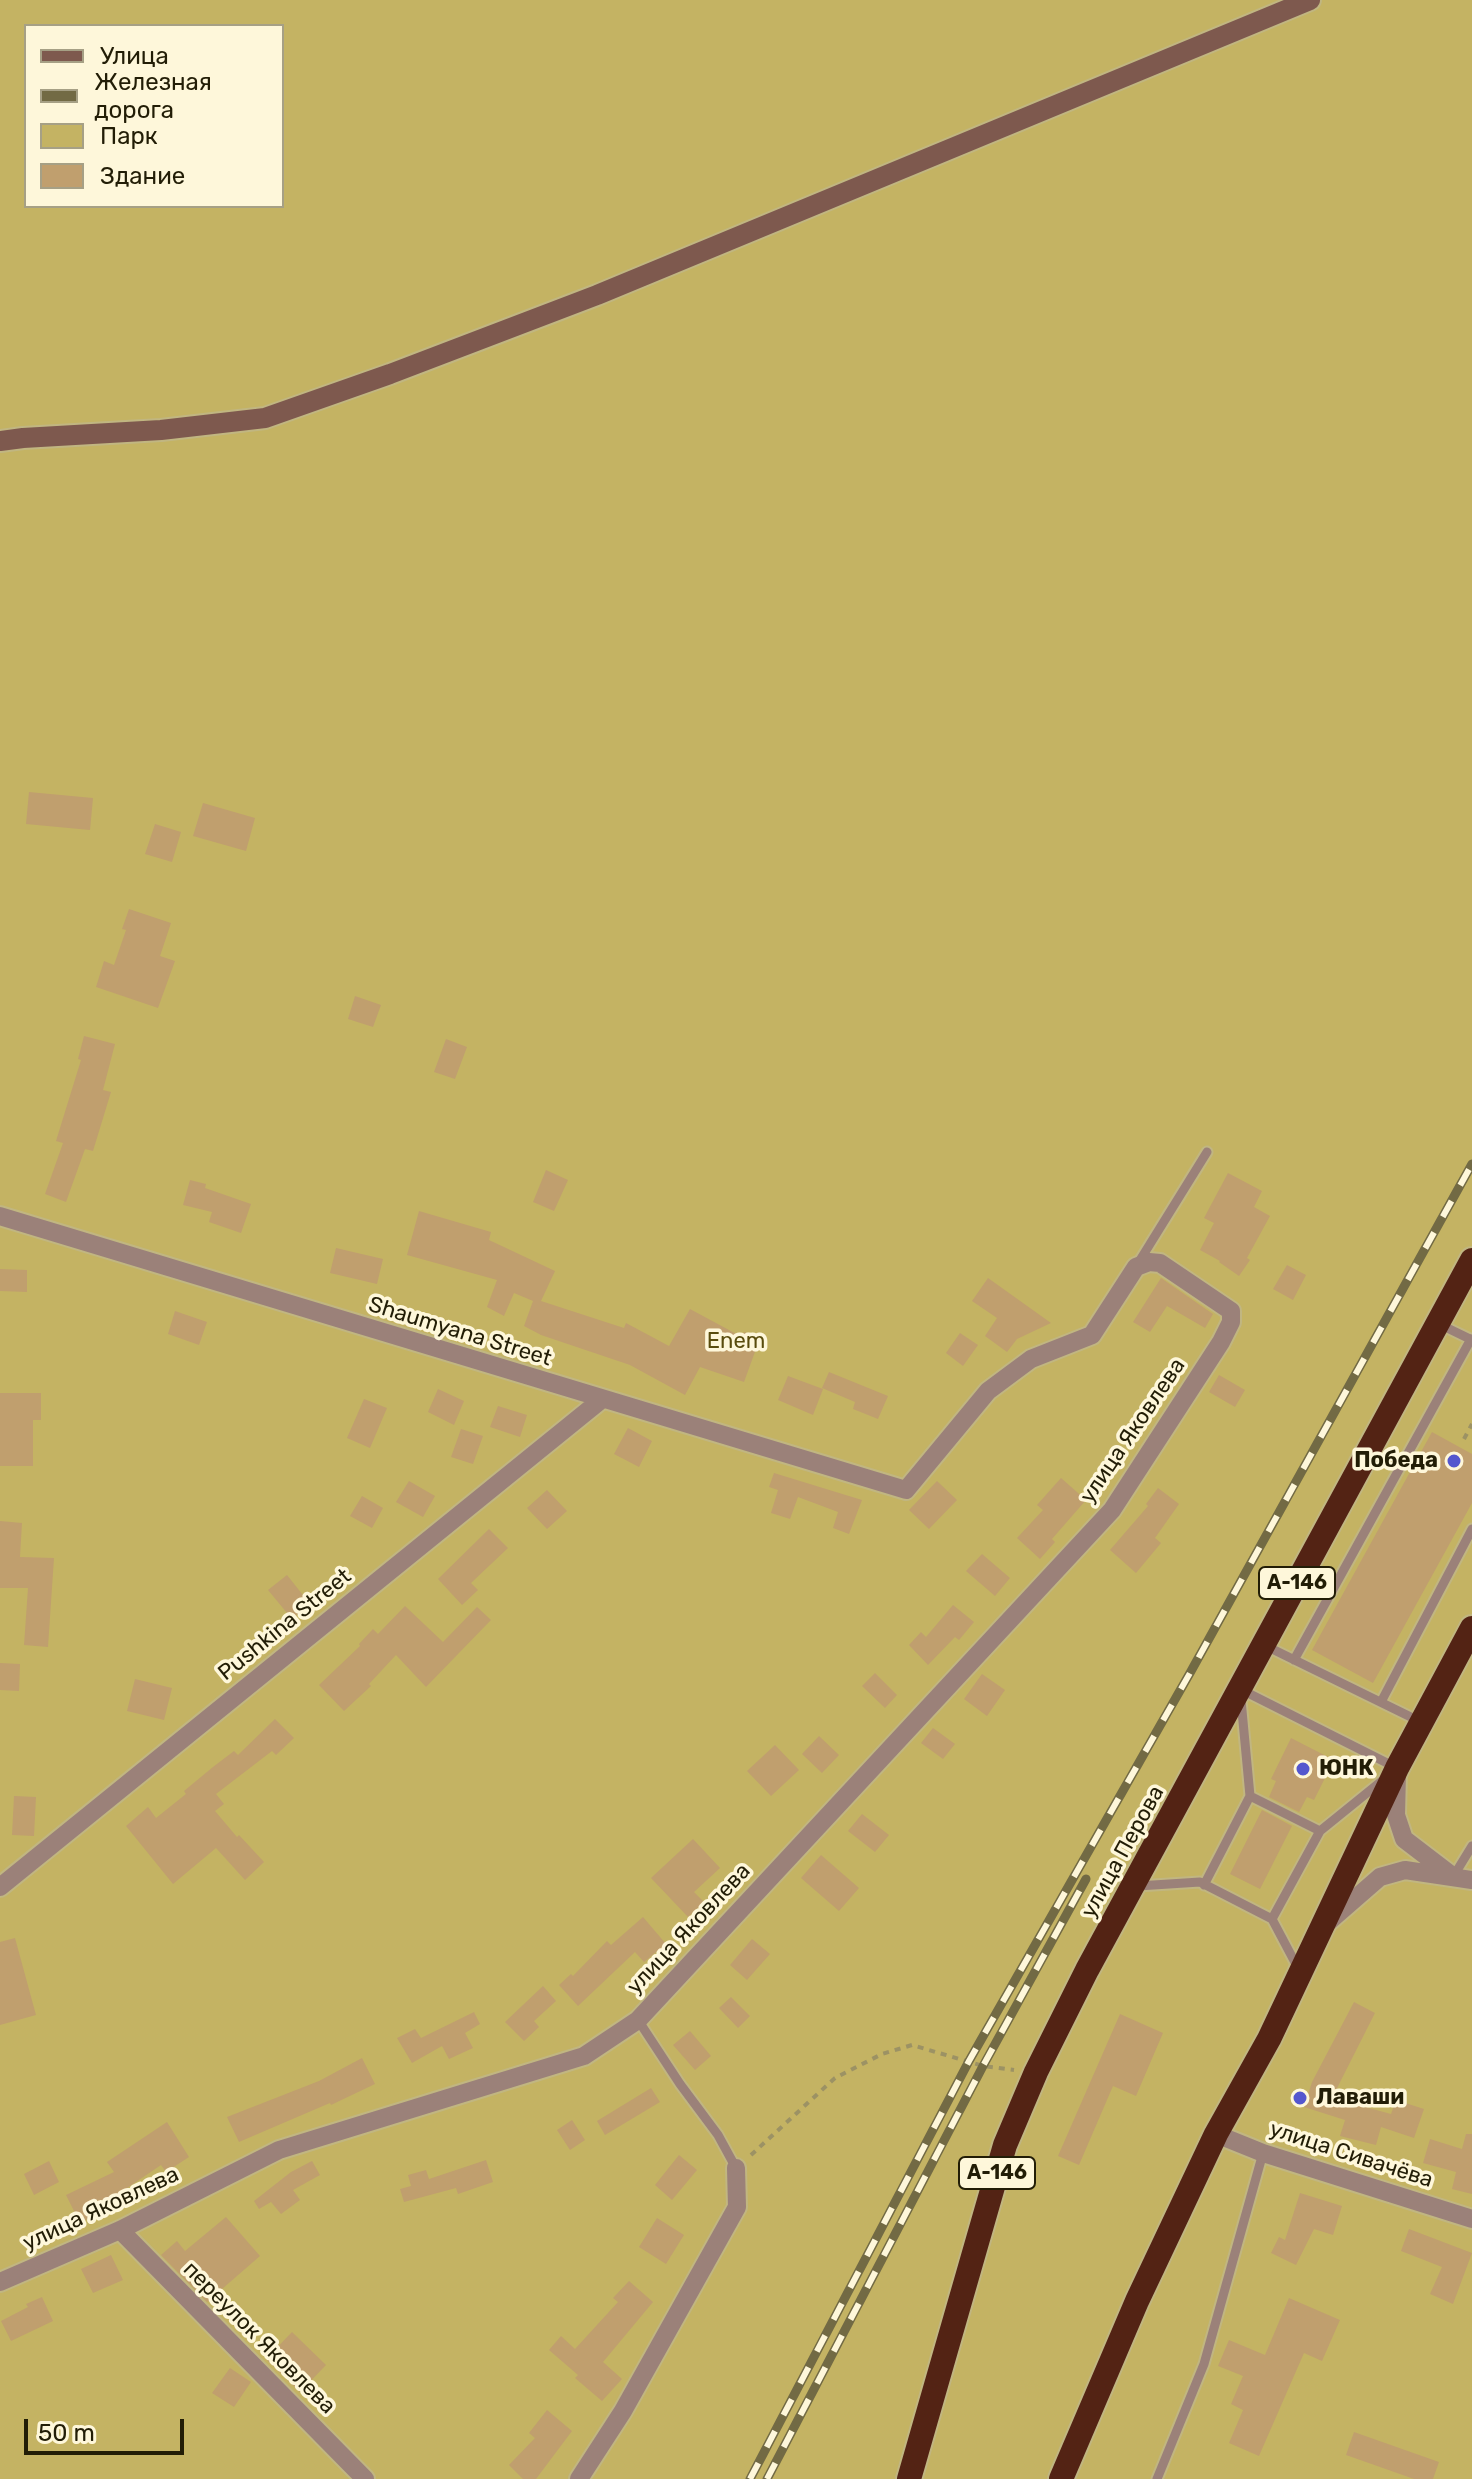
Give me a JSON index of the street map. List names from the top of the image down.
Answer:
{
  "streets": {
    "highway": ["А-146", "улица Перова"],
    "street": [
      "Shaumyana Street",
      "улица Яковлева",
      "Pushkina Street",
      "улица Сивачёва",
      "переулок Яковлева"
    ]
  },
  "crossings": [
    ["Shaumyana Street", "улица Яковлева"],
    ["Shaumyana Street", "Pushkina Street"],
    ["улица Яковлева", "переулок Яковлева"]
  ],
  "parks": ["Enem"],
  "places": ["Победа", "ЮНК", "Лаваши"],
  "legend": [
    "Улица",
    "Железная дорога",
    "Парк",
    "Здание"
  ],
  "scale_bar": "50 m"
}
